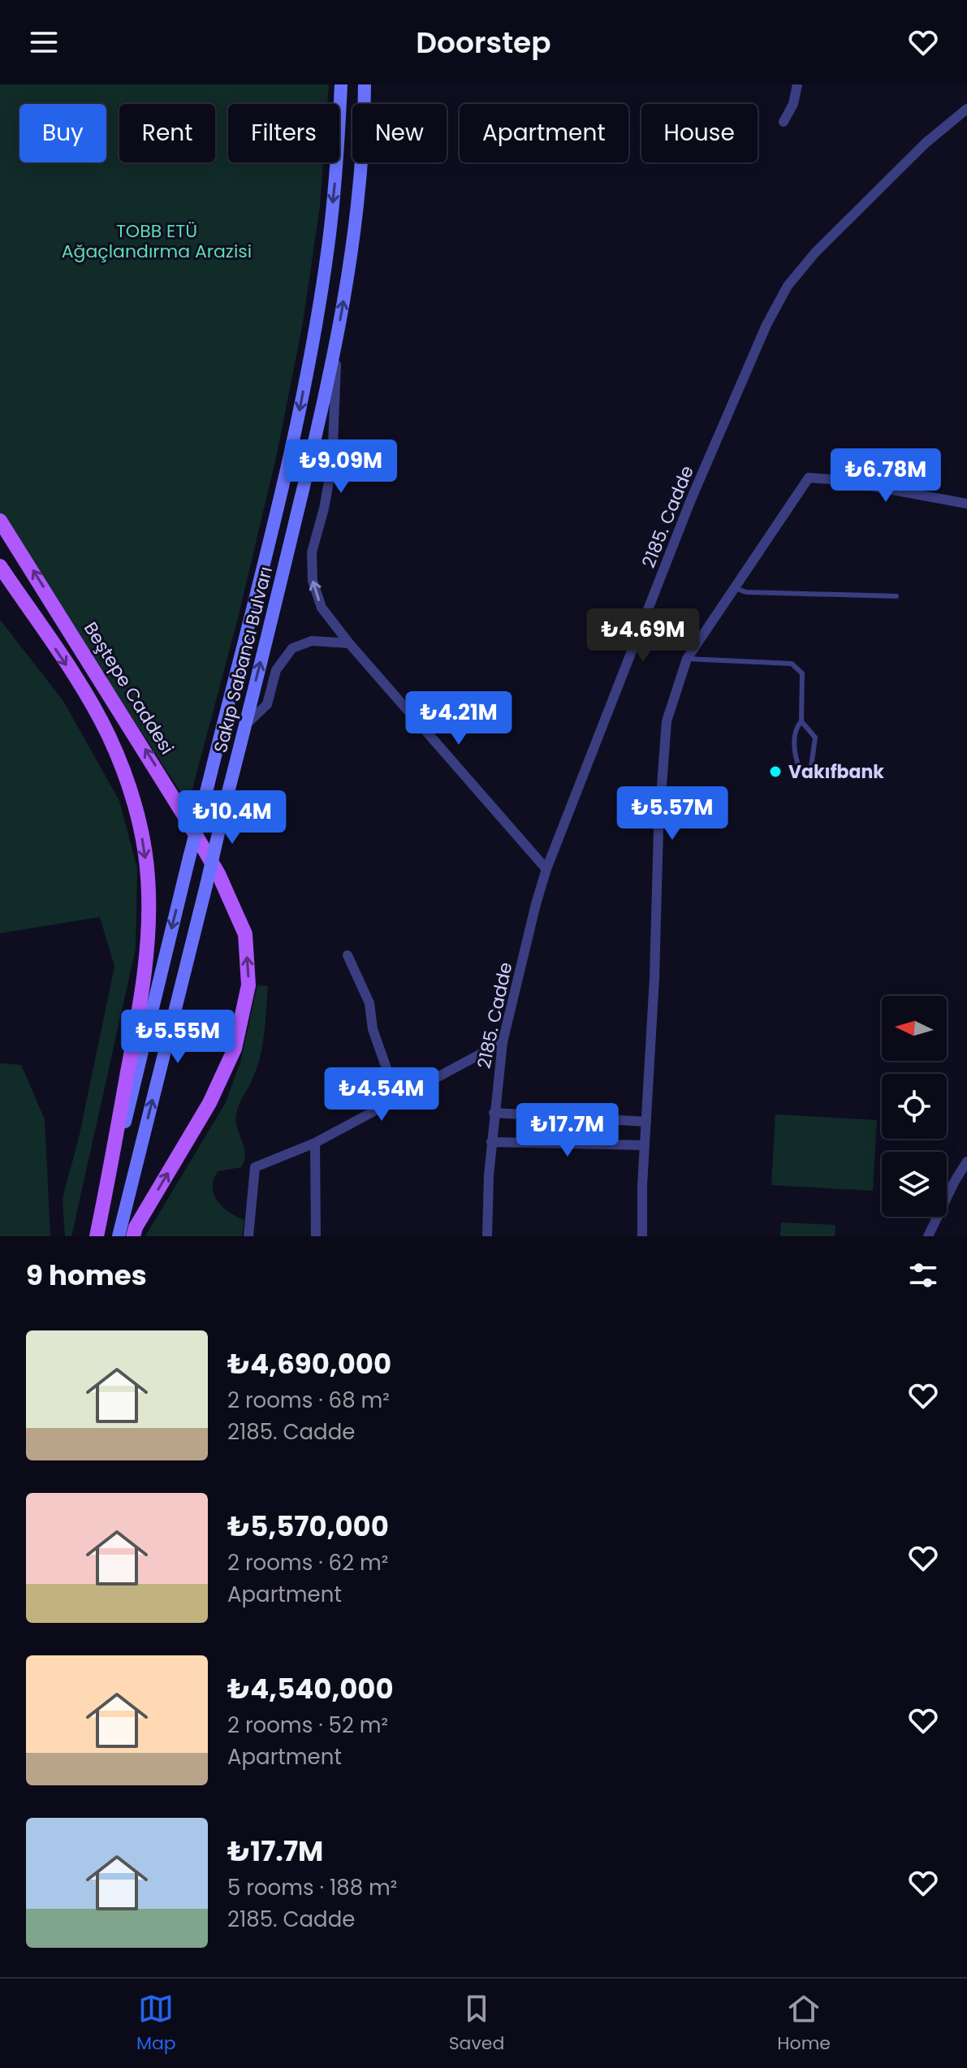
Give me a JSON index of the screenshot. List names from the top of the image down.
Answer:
{
  "streets": {
    "main road": ["Sakıp Sabancı Bulvarı", "Beştepe Caddesi"],
    "street": ["2185. Cadde"]
  },
  "parks": ["TOBB ETÜ Ağaçlandırma Arazisi"],
  "places": ["Vakıfbank"],
  "north": "left",
  "page": {
    "header": "Doorstep",
    "chip": [
      "Buy",
      "Rent",
      "Filters",
      "New",
      "Apartment",
      "House"
    ],
    "price": [
      "₺9.09M",
      "₺6.78M",
      "₺4.69M",
      "₺4.21M",
      "₺5.57M",
      "₺10.4M",
      "₺5.55M",
      "₺4.54M",
      "₺17.7M"
    ],
    "heading": "9 homes",
    "list": [
      {
        "name": "₺4,690,000",
        "note": "2 rooms · 68 m² · 2185. Cadde"
      },
      {
        "name": "₺5,570,000",
        "note": "2 rooms · 62 m² · Apartment"
      },
      {
        "name": "₺4,540,000",
        "note": "2 rooms · 52 m² · Apartment"
      },
      {
        "name": "₺17.7M",
        "note": "5 rooms · 188 m² · 2185. Cadde"
      }
    ],
    "tabs": ["Map", "Saved", "Home"]
  }
}
